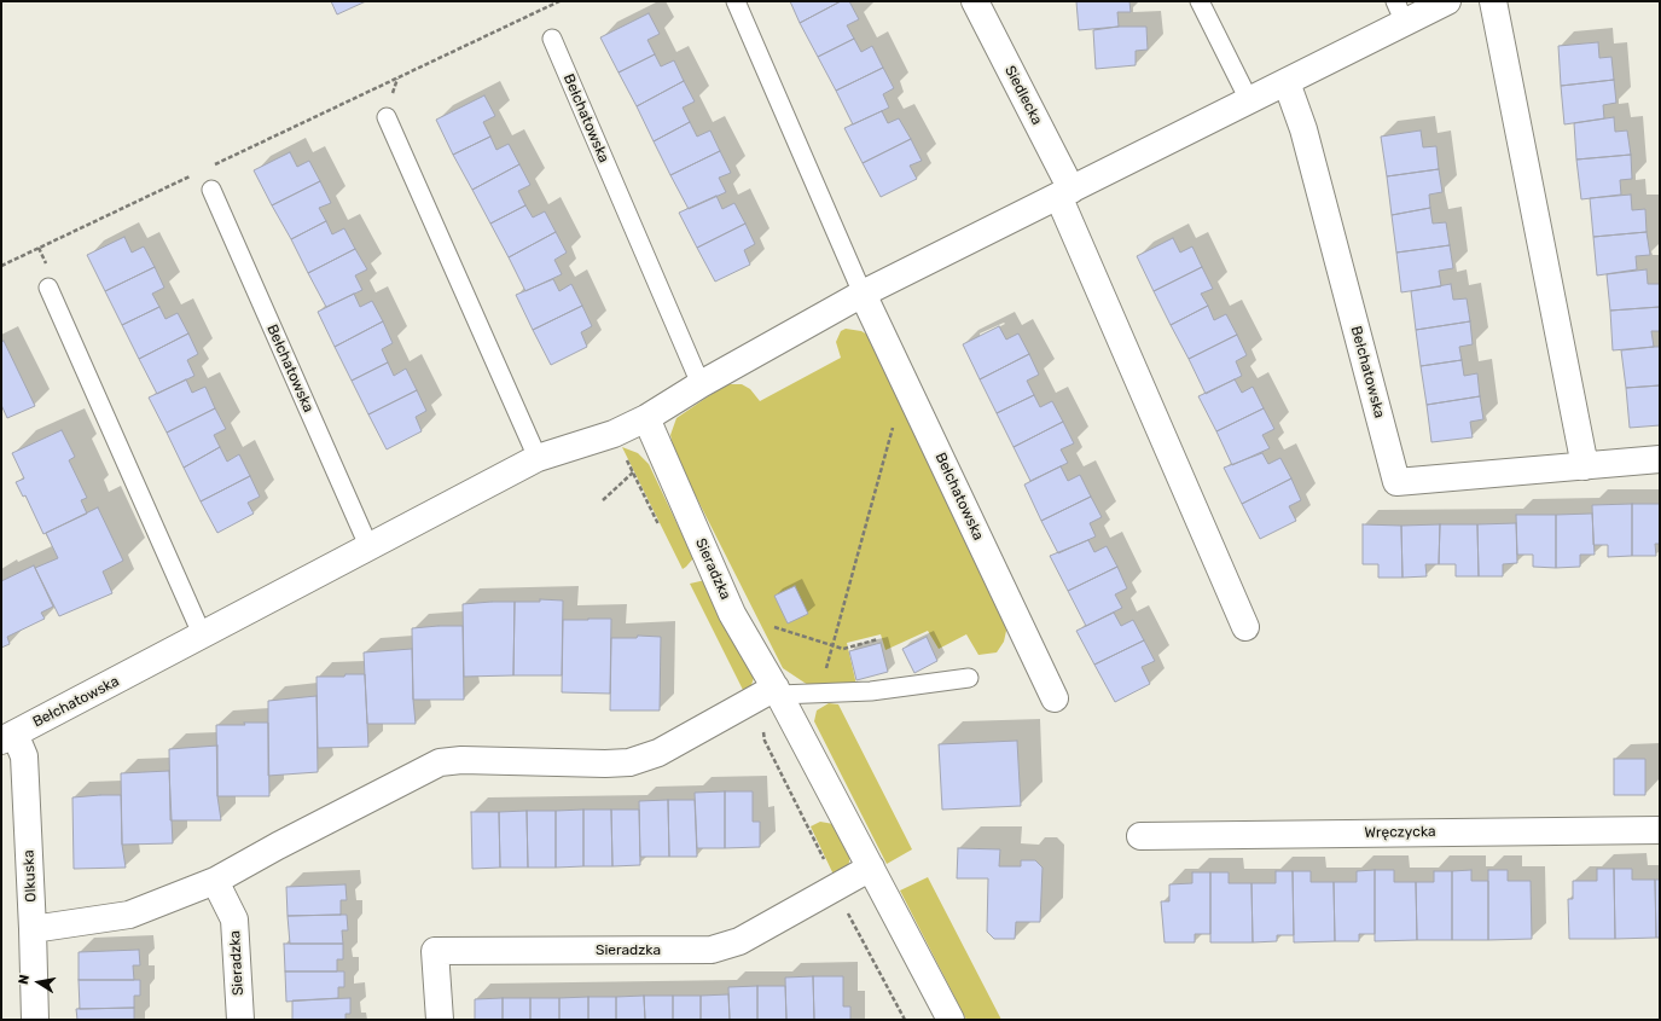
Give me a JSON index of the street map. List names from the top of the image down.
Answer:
{
  "streets": {
    "street": [
      "Siedlecka",
      "Bełchatowska",
      "Sieradzka",
      "Wręczycka",
      "Olkuska"
    ]
  },
  "crossings": [
    ["Siedlecka", "Bełchatowska"],
    ["Bełchatowska", "Sieradzka"],
    ["Bełchatowska", "Olkuska"]
  ],
  "north": "left"
}
